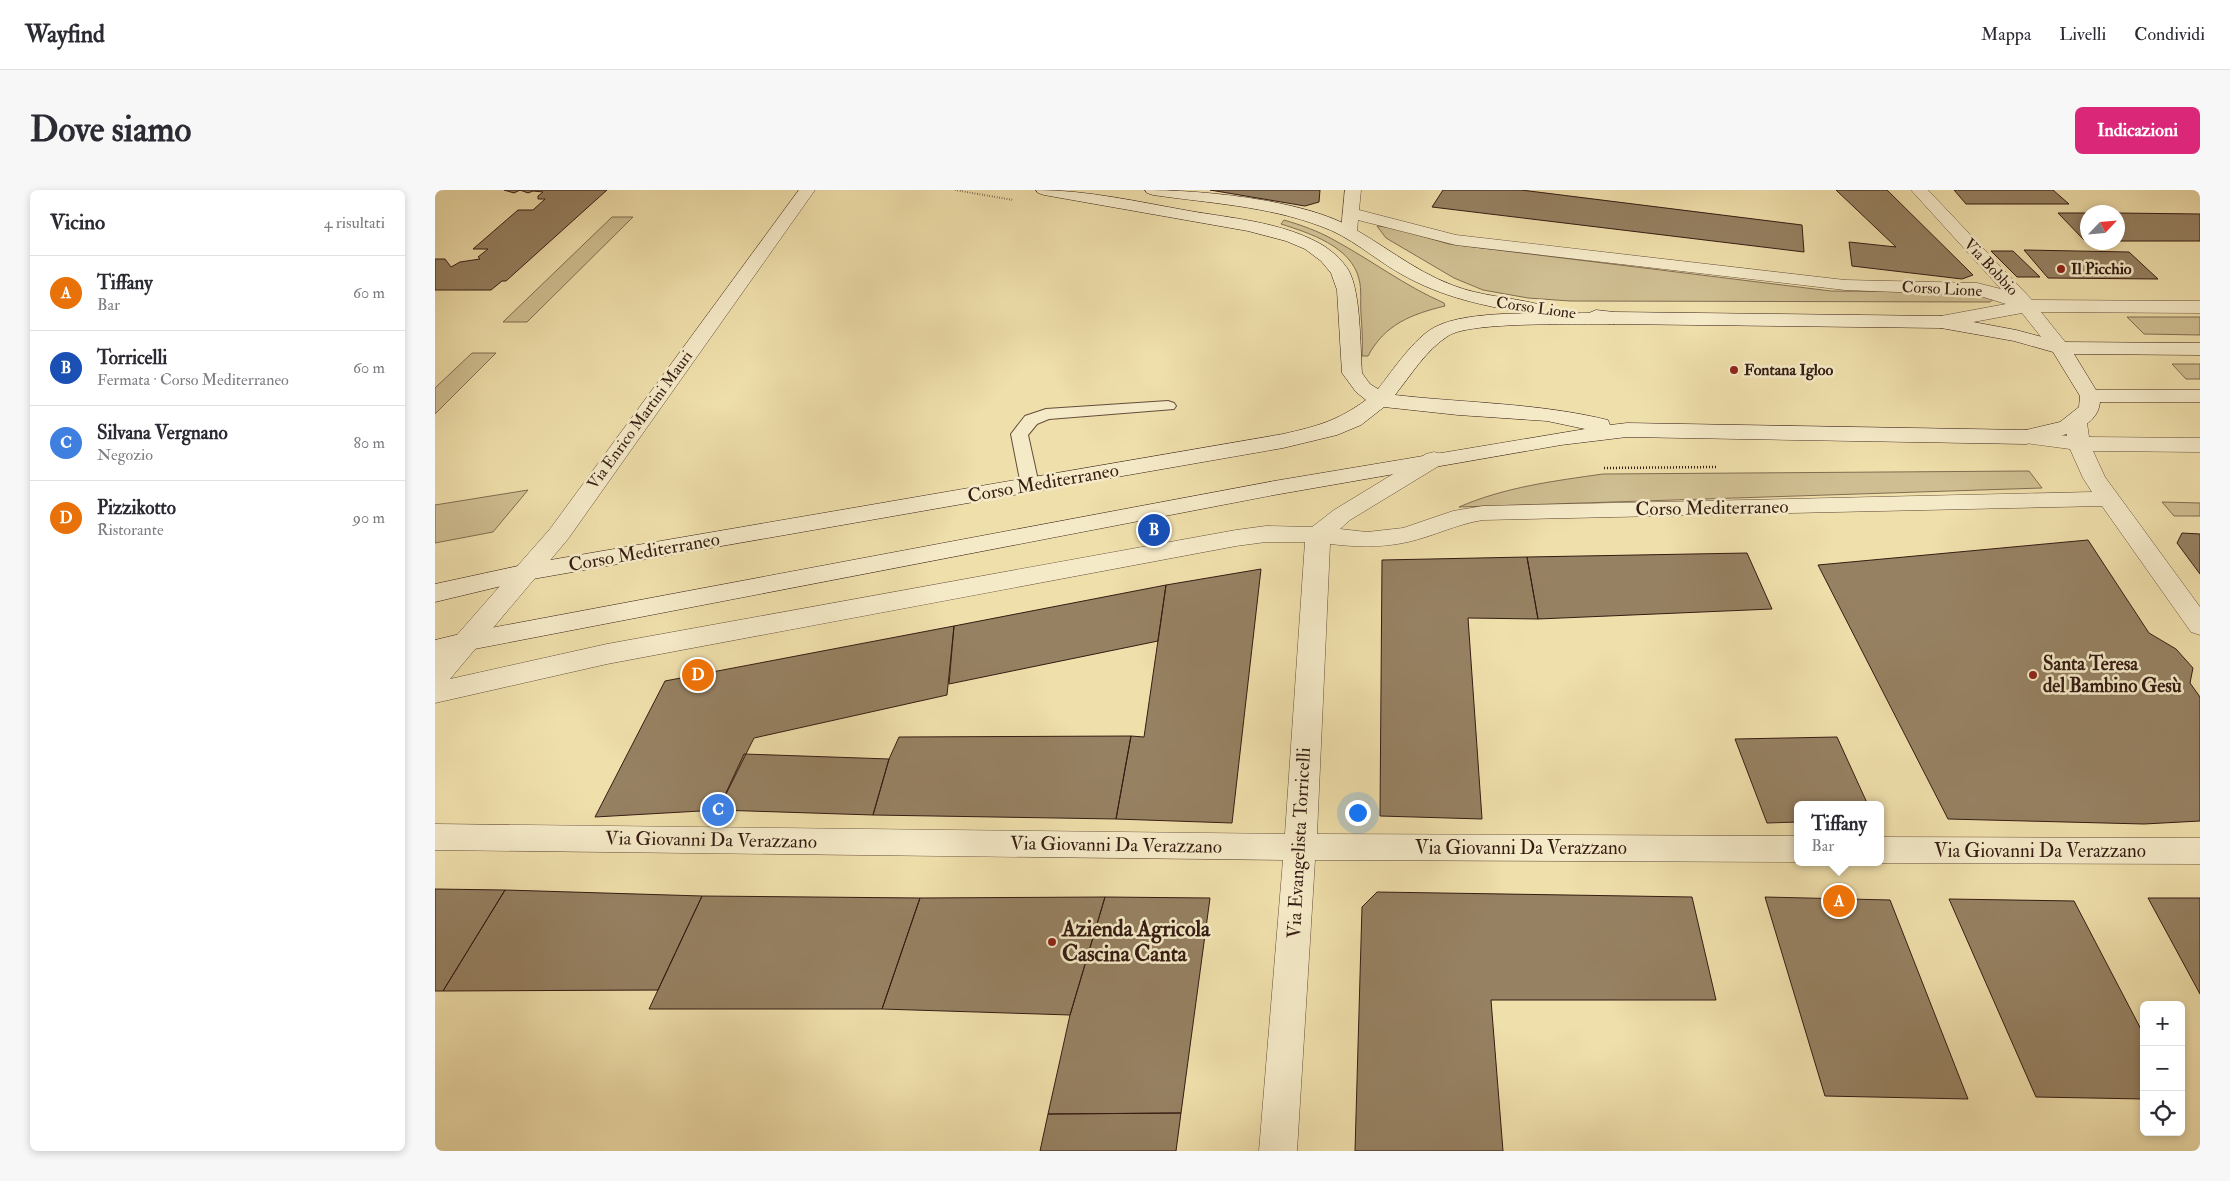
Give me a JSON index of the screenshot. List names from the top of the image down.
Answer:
{
  "streets": {
    "street": [
      "Via Bobbio",
      "Corso Lione",
      "Via Enrico Martini Mauri",
      "Corso Mediterraneo",
      "Via Giovanni Da Verazzano",
      "Via Evangelista Torricelli"
    ]
  },
  "crossings": [
    ["Via Bobbio", "Corso Lione"],
    ["Corso Lione", "Corso Mediterraneo"],
    ["Via Enrico Martini Mauri", "Corso Mediterraneo"],
    ["Corso Mediterraneo", "Via Evangelista Torricelli"],
    ["Via Giovanni Da Verazzano", "Via Evangelista Torricelli"]
  ],
  "places": [
    "Il Picchio",
    "Fontana Igloo",
    "Santa Teresa del Bambino Gesù",
    "Azienda Agricola Cascina Canta"
  ],
  "north": "top right",
  "page": {
    "header": "Wayfind",
    "nav": ["Mappa", "Livelli", "Condividi"],
    "buttons": "Indicazioni",
    "title": "Dove siamo",
    "heading": ["Vicino", "4 risultati"],
    "list": [
      {
        "mark": "A",
        "name": "Tiffany",
        "note": "Bar",
        "value": "60 m"
      },
      {
        "mark": "B",
        "name": "Torricelli",
        "note": "Fermata · Corso Mediterraneo",
        "value": "60 m"
      },
      {
        "mark": "C",
        "name": "Silvana Vergnano",
        "note": "Negozio",
        "value": "80 m"
      },
      {
        "mark": "D",
        "name": "Pizzikotto",
        "note": "Ristorante",
        "value": "90 m"
      }
    ],
    "pins": [
      "B",
      "D",
      "C",
      "A"
    ],
    "popup": ["Tiffany", "Bar"],
    "map_buttons": ["+", "−"]
  }
}
